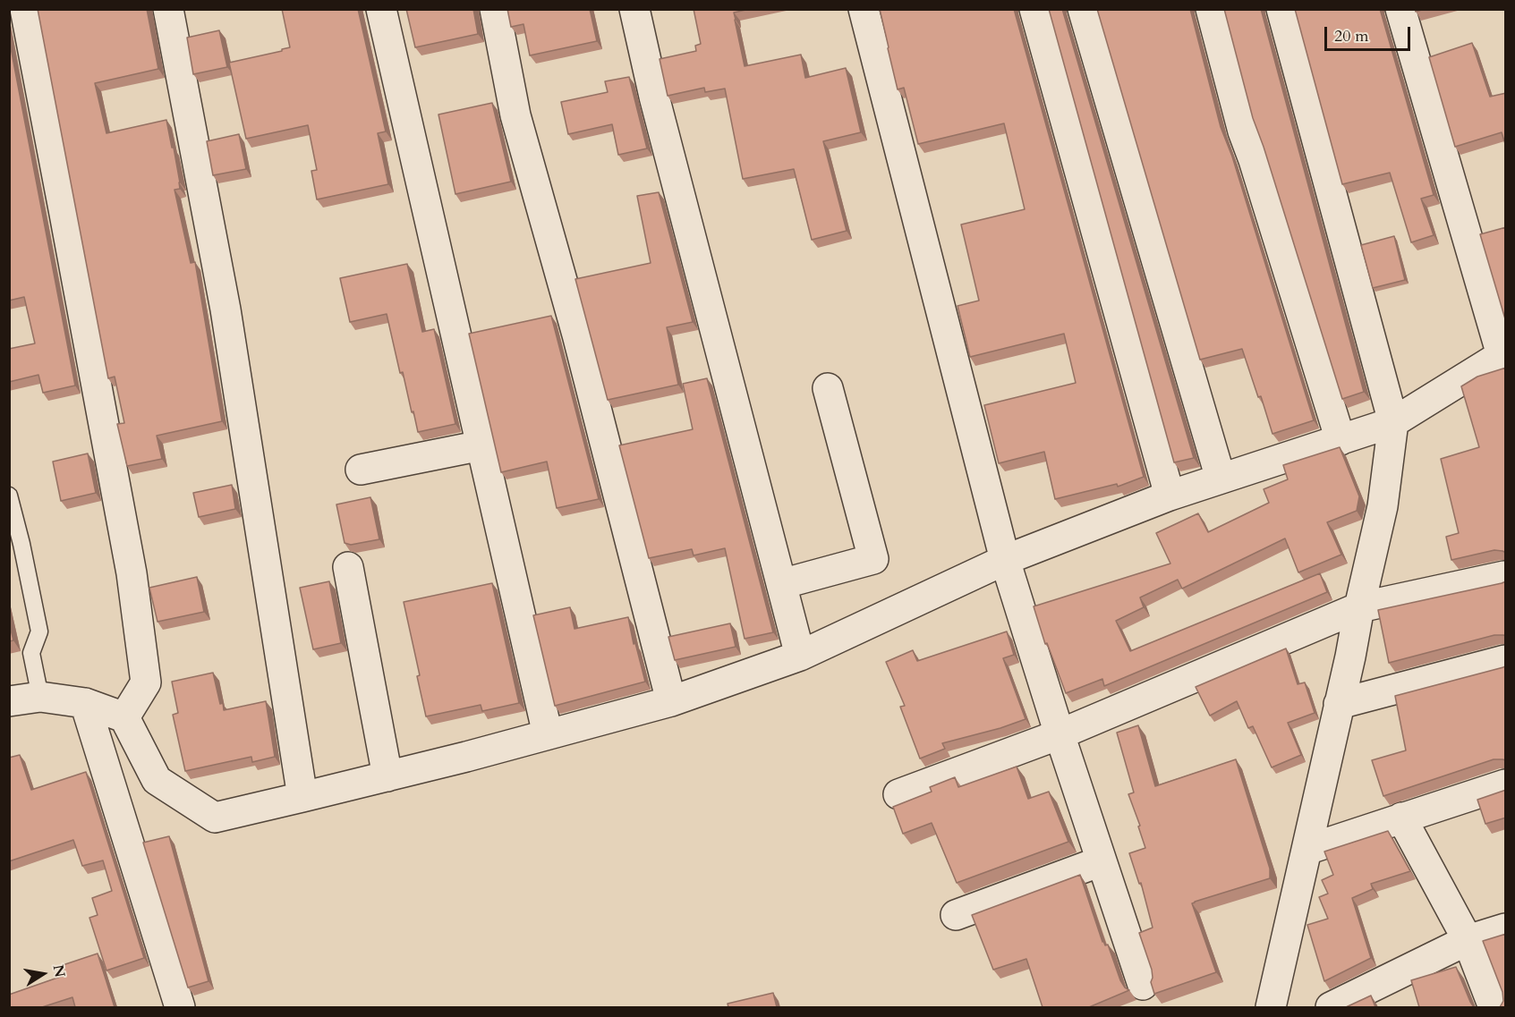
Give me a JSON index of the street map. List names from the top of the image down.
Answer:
{
  "scale_bar": "20 m",
  "north": "right"
}
